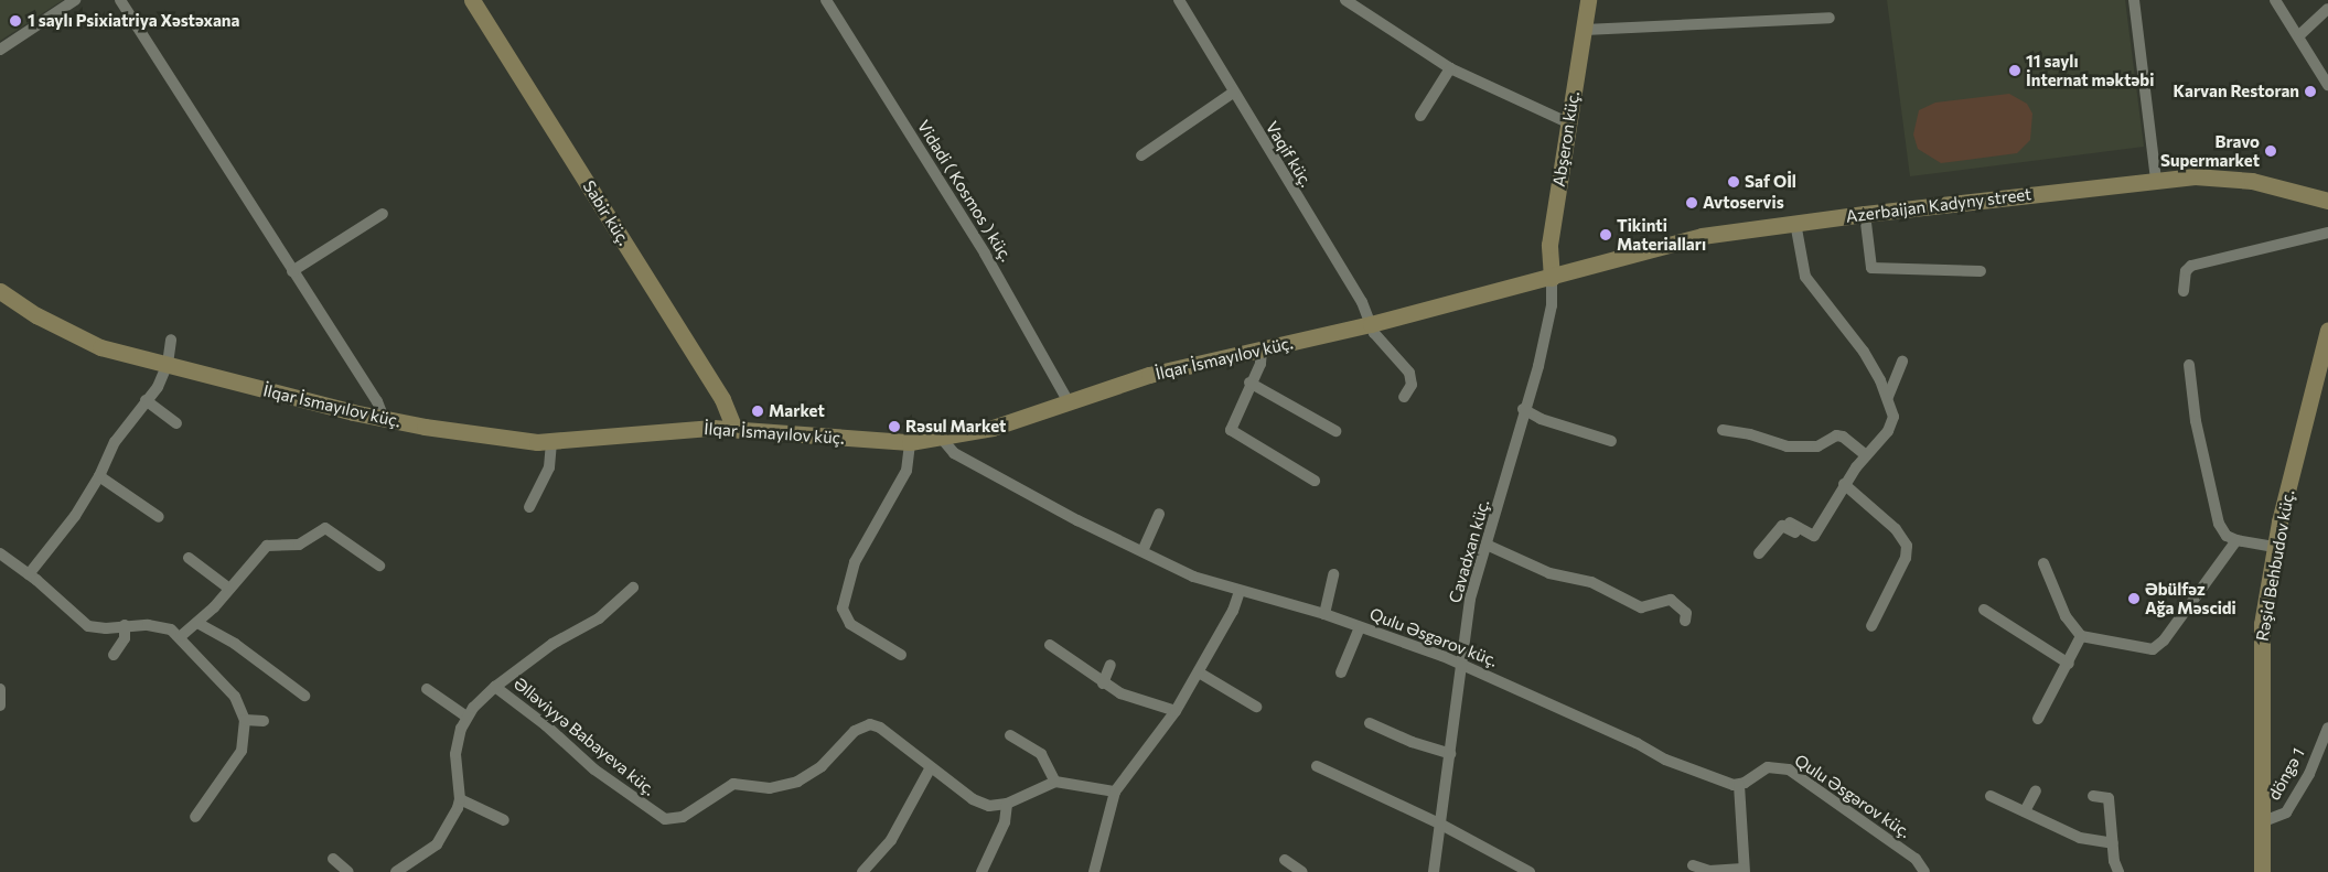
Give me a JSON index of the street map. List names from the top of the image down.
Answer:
{
  "streets": {
    "main road": [
      "Abşeron küç.",
      "Azerbaijan Kadyny street",
      "Sabir küç.",
      "İlqar İsmayılov küç.",
      "Rəşid Behbudov küç."
    ],
    "street": [
      "Vaqif küç.",
      "Vidadi ( Kosmos ) küç.",
      "Cavadxan küç.",
      "Qulu Əsgərov küç.",
      "Əlləviyyə Babayeva küç.",
      "döngə 1"
    ]
  },
  "crossings": [
    ["Abşeron küç.", "Azerbaijan Kadyny street"],
    ["Abşeron küç.", "İlqar İsmayılov küç."],
    ["Abşeron küç.", "Cavadxan küç."],
    ["Vaqif küç.", "İlqar İsmayılov küç."],
    ["Vidadi ( Kosmos ) küç.", "İlqar İsmayılov küç."],
    ["Azerbaijan Kadyny street", "İlqar İsmayılov küç."],
    ["Azerbaijan Kadyny street", "Cavadxan küç."],
    ["Sabir küç.", "İlqar İsmayılov küç."],
    ["İlqar İsmayılov küç.", "Cavadxan küç."],
    ["İlqar İsmayılov küç.", "Qulu Əsgərov küç."],
    ["Cavadxan küç.", "Qulu Əsgərov küç."],
    ["Rəşid Behbudov küç.", "döngə 1"]
  ],
  "places": [
    "1 saylı Psixiatriya Xəstəxana",
    "11 saylı İnternat məktəbi",
    "Karvan Restoran",
    "Bravo Supermarket",
    "Saf Oİl",
    "Avtoservis",
    "Tikinti Materialları",
    "Market",
    "Rəsul Market",
    "Əbülfəz Ağa Məscidi"
  ]
}
